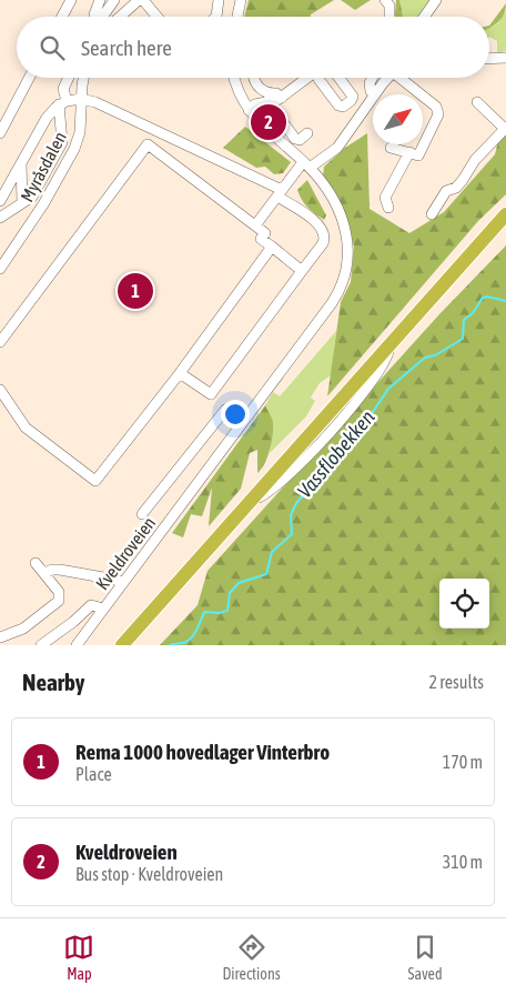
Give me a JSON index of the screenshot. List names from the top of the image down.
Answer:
{
  "streets": {
    "street": ["Myråsdalen", "Kveldroveien"]
  },
  "water": ["Vassflobekken"],
  "north": "top right",
  "page": {
    "search": "Search here",
    "pins": ["2", "1"],
    "heading": ["Nearby", "2 results"],
    "list": [
      {
        "mark": "1",
        "name": "Rema 1000 hovedlager Vinterbro",
        "note": "Place",
        "value": "170 m"
      },
      {
        "mark": "2",
        "name": "Kveldroveien",
        "note": "Bus stop · Kveldroveien",
        "value": "310 m"
      }
    ],
    "nav": ["Map", "Directions", "Saved"]
  }
}
